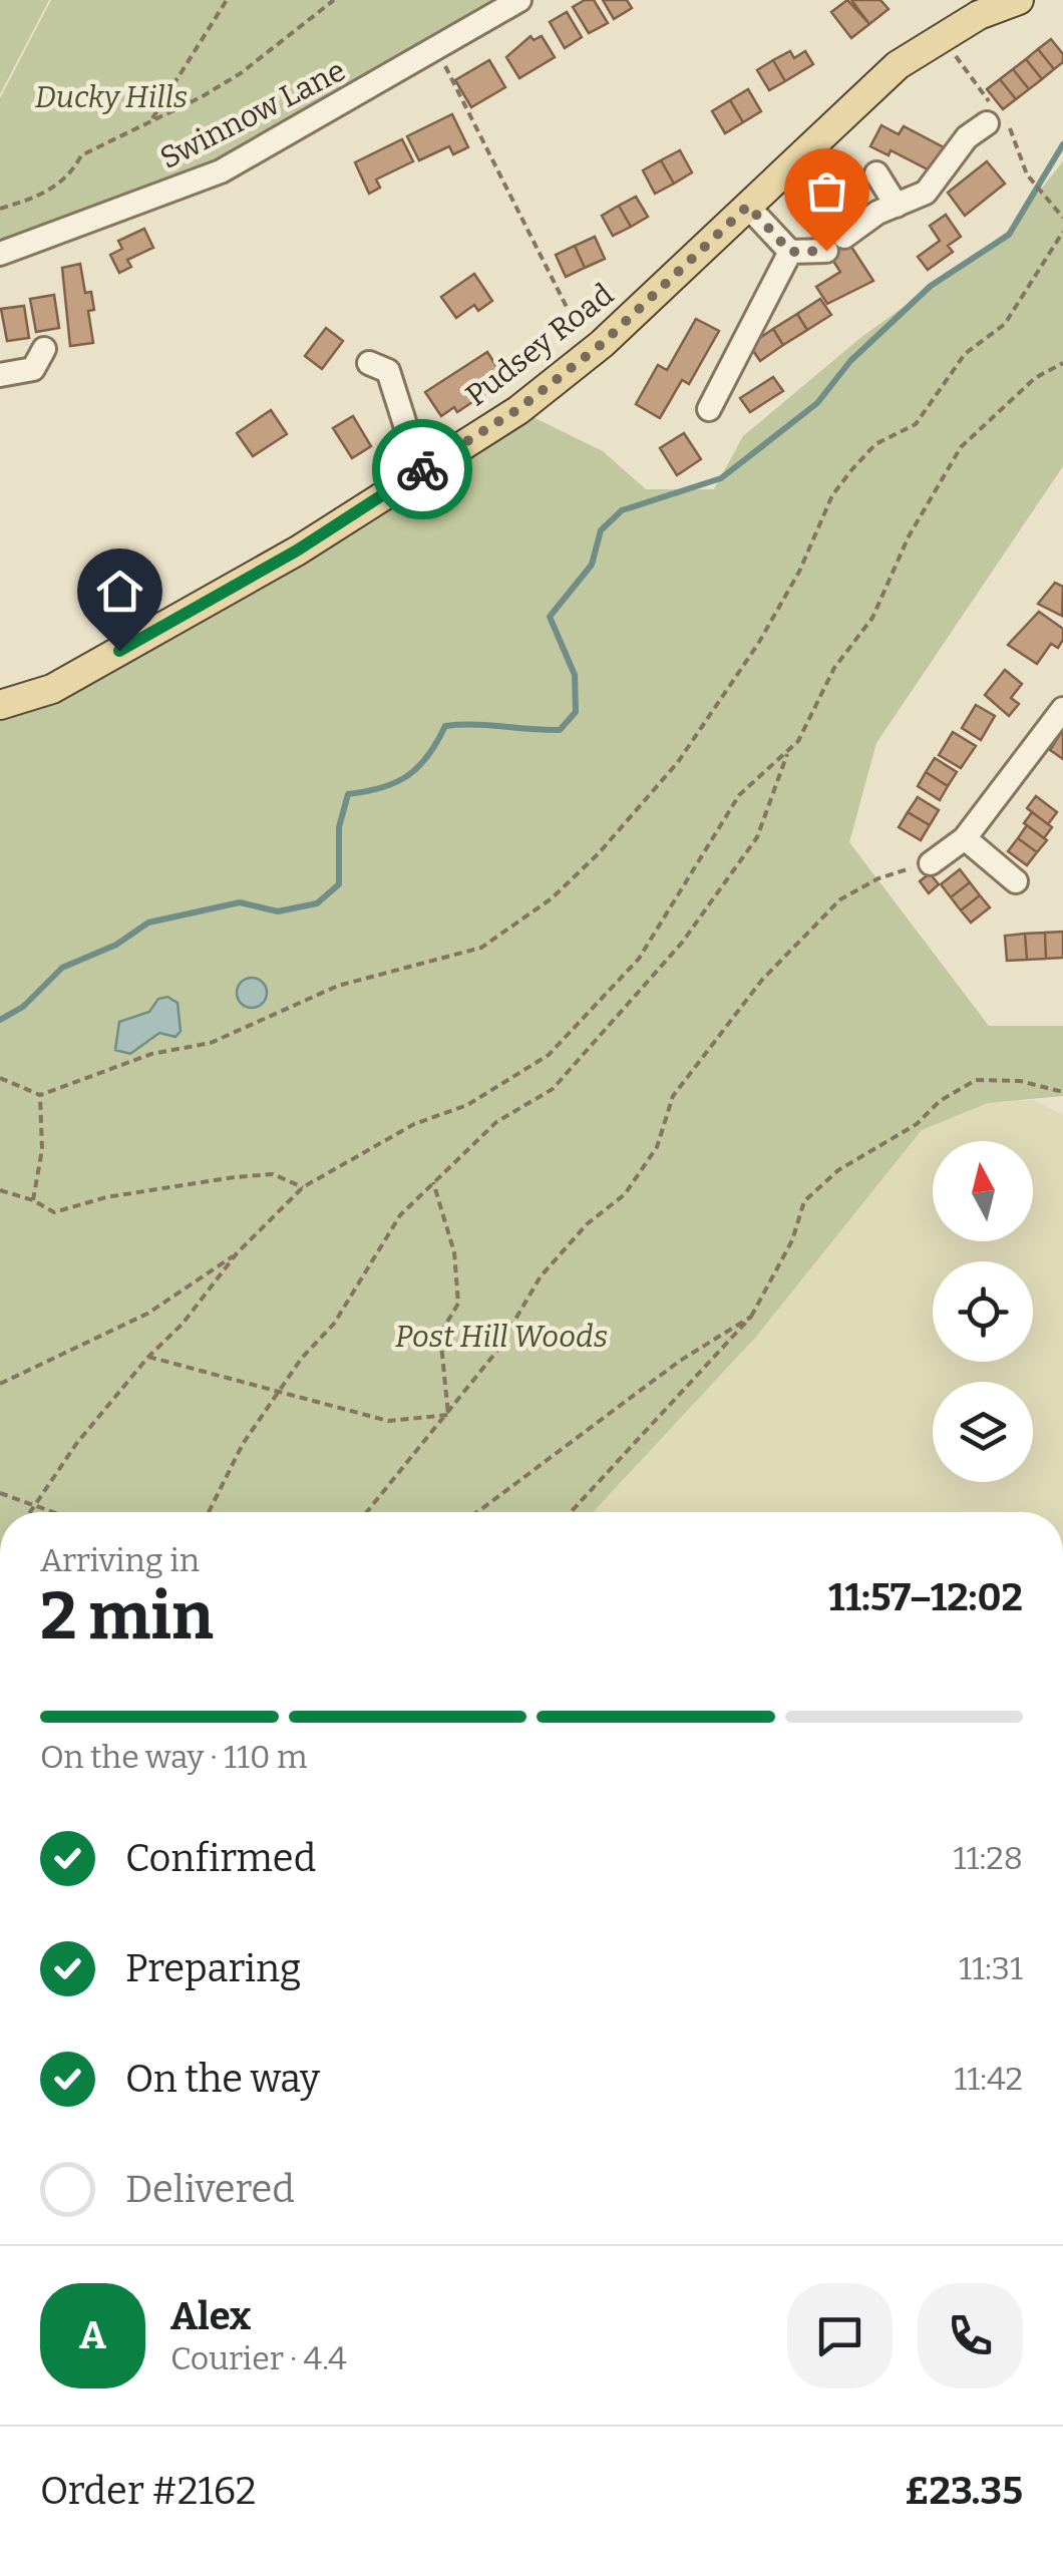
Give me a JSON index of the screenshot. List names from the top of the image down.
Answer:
{
  "streets": {
    "main road": ["Pudsey Road"],
    "street": ["Swinnow Lane"]
  },
  "parks": ["Ducky Hills", "Post Hill Woods"],
  "north": "top",
  "page": {
    "heading": ["2 min", "Arriving in", "11:57–12:02"],
    "panel": [
      "Alex",
      "Courier · 4.4",
      "Order #2162",
      "£23.35"
    ],
    "bar": "On the way · 110 m",
    "list": [
      ["Confirmed", "11:28"],
      ["Preparing", "11:31"],
      ["On the way", "11:42"],
      "Delivered"
    ],
    "round": "A"
  }
}
